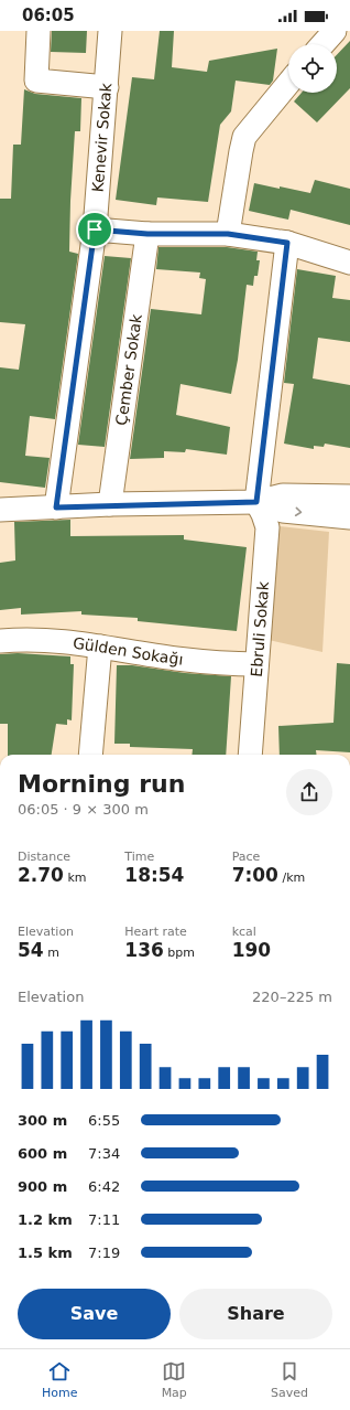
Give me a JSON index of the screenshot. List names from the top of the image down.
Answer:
{
  "streets": {
    "street": [
      "Kenevir Sokak",
      "Çember Sokak",
      "Ebruli Sokak",
      "Gülden Sokağı"
    ]
  },
  "crossings": [
    ["Ebruli Sokak", "Gülden Sokağı"]
  ],
  "page": {
    "status": "06:05",
    "heading": ["Morning run", "06:05 · 9 × 300 m"],
    "stats": [
      ["Distance", "2.70 km"],
      ["Time", "18:54"],
      ["Pace", "7:00 /km"],
      ["Elevation", "54 m"],
      ["Heart rate", "136 bpm"],
      ["kcal", "190"]
    ],
    "chart": ["Elevation", "220–225 m"],
    "list": [
      {
        "name": "300 m",
        "note": "6:55"
      },
      {
        "name": "600 m",
        "note": "7:34"
      },
      {
        "name": "900 m",
        "note": "6:42"
      },
      {
        "name": "1.2 km",
        "note": "7:11"
      },
      {
        "name": "1.5 km",
        "note": "7:19"
      }
    ],
    "buttons": ["Save", "Share"],
    "tabs": ["Home", "Map", "Saved"]
  }
}
